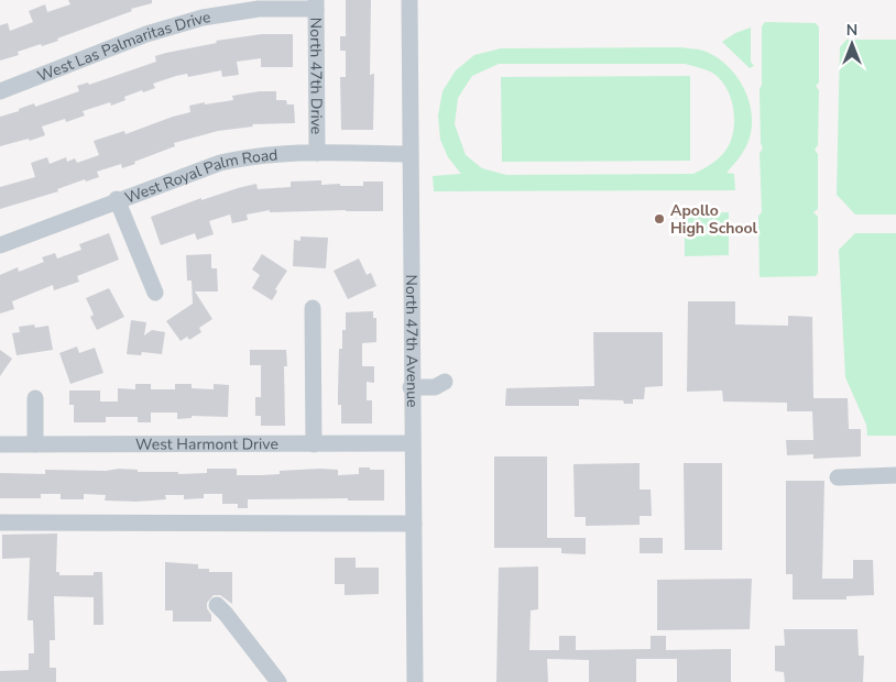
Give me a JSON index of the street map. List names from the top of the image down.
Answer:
{
  "streets": {
    "street": [
      "West Las Palmaritas Drive",
      "North 47th Drive",
      "West Royal Palm Road",
      "North 47th Avenue",
      "West Harmont Drive"
    ]
  },
  "crossings": [
    ["West Las Palmaritas Drive", "North 47th Drive"],
    ["North 47th Drive", "West Royal Palm Road"],
    ["West Royal Palm Road", "North 47th Avenue"],
    ["North 47th Avenue", "West Harmont Drive"]
  ],
  "places": ["Apollo High School"],
  "north": "top"
}
